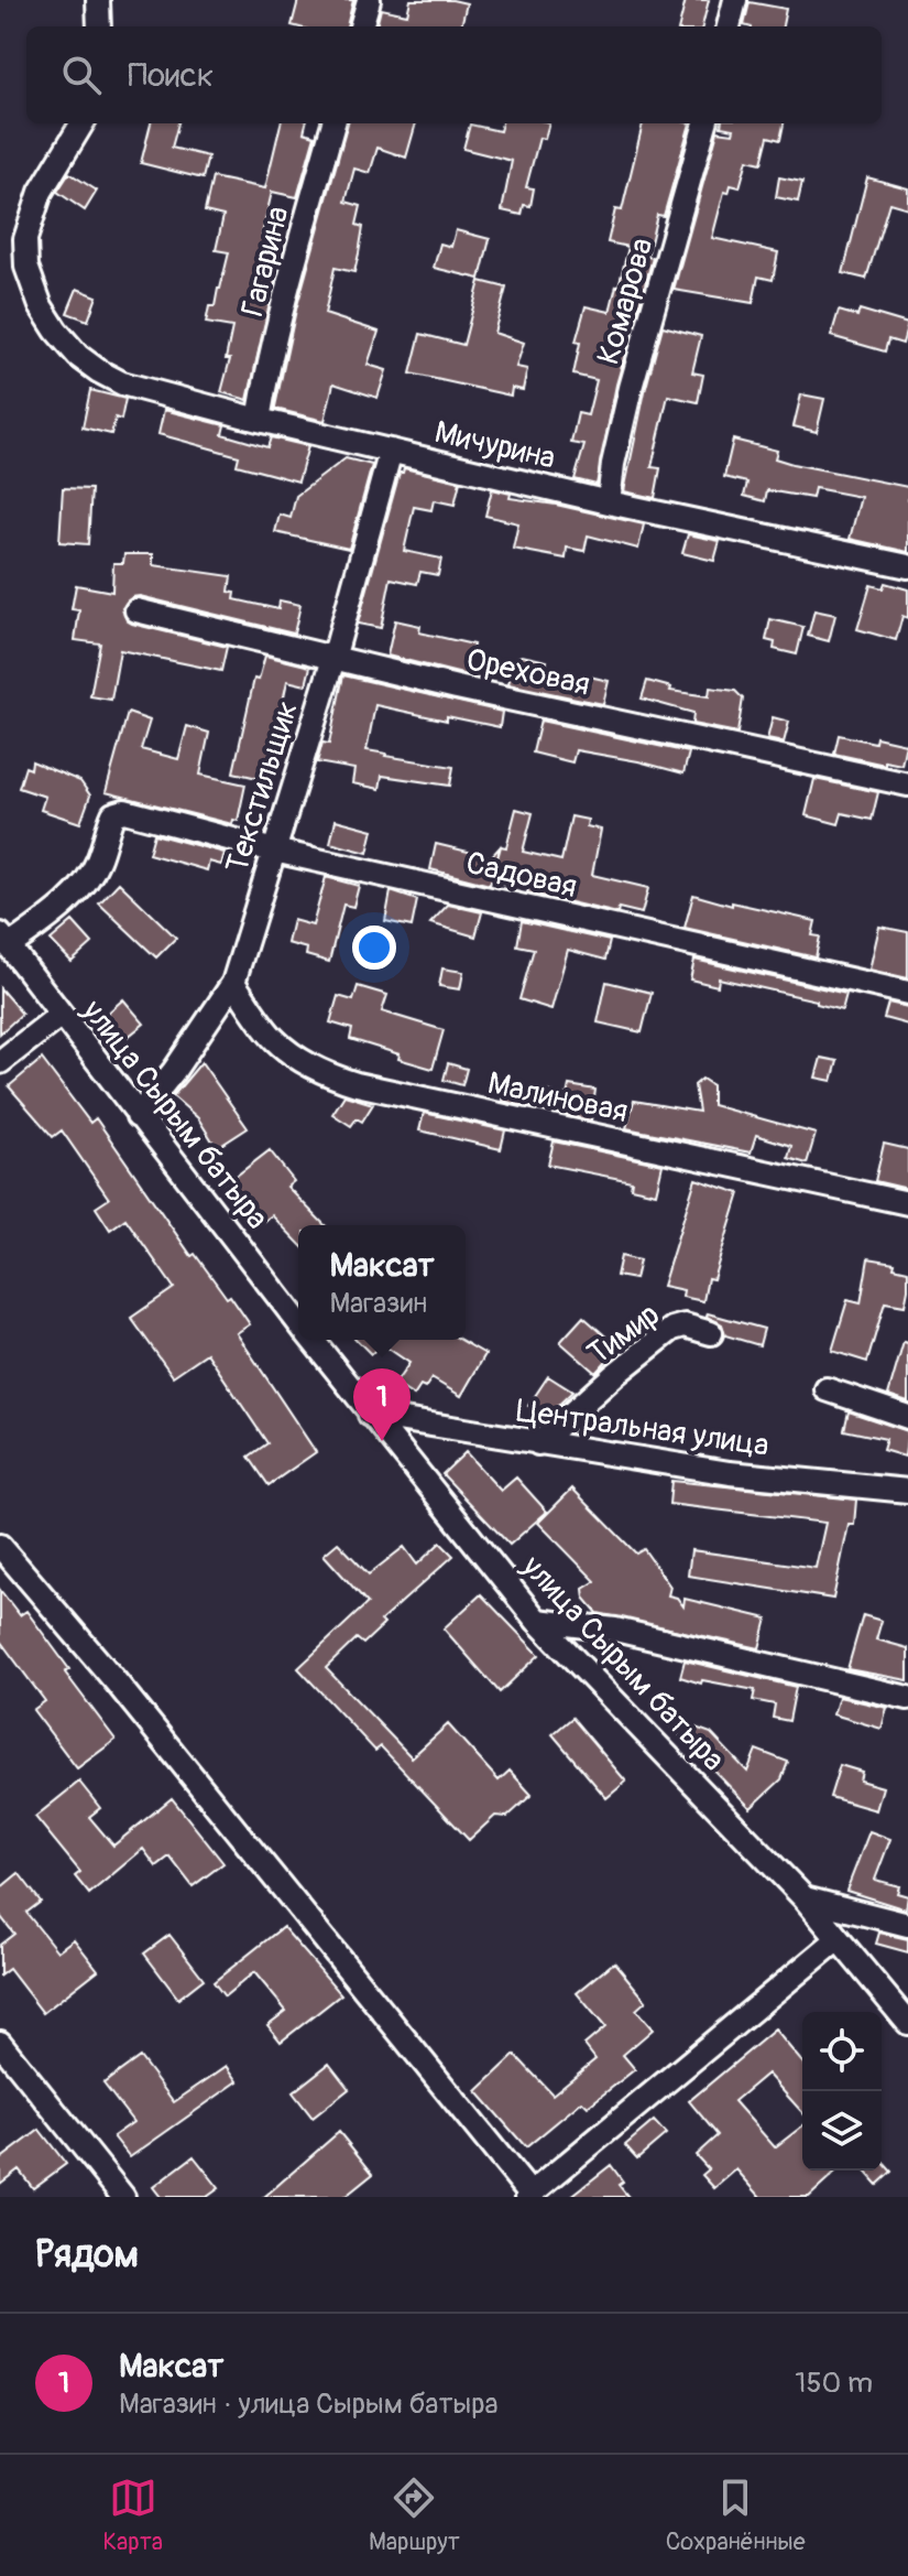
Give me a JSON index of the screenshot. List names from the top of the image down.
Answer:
{
  "streets": {
    "street": [
      "Гагарина",
      "Комарова",
      "Мичурина",
      "Ореховая",
      "Текстильщик",
      "Садовая",
      "Малиновая",
      "улица Сырым батыра",
      "Тимир",
      "Центральная улица"
    ]
  },
  "crossings": [
    ["Гагарина", "Мичурина"],
    ["Комарова", "Мичурина"],
    ["Мичурина", "Текстильщик"],
    ["Ореховая", "Текстильщик"],
    ["Текстильщик", "Садовая"],
    ["Текстильщик", "Малиновая"],
    ["Текстильщик", "улица Сырым батыра"],
    ["Садовая", "улица Сырым батыра"],
    ["улица Сырым батыра", "Центральная улица"],
    ["Тимир", "Центральная улица"]
  ],
  "page": {
    "search": "Поиск",
    "popup": ["Максат", "Магазин"],
    "pins": "1",
    "heading": "Рядом",
    "list": [
      {
        "mark": "1",
        "name": "Максат",
        "note": "Магазин · улица Сырым батыра",
        "value": "150 m"
      }
    ],
    "nav": ["Карта", "Маршрут", "Сохранённые"]
  }
}
